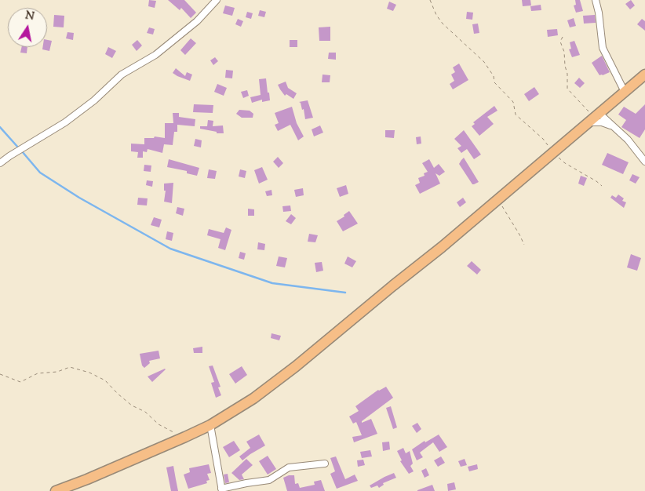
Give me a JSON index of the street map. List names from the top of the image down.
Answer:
{
  "north": "top"
}
